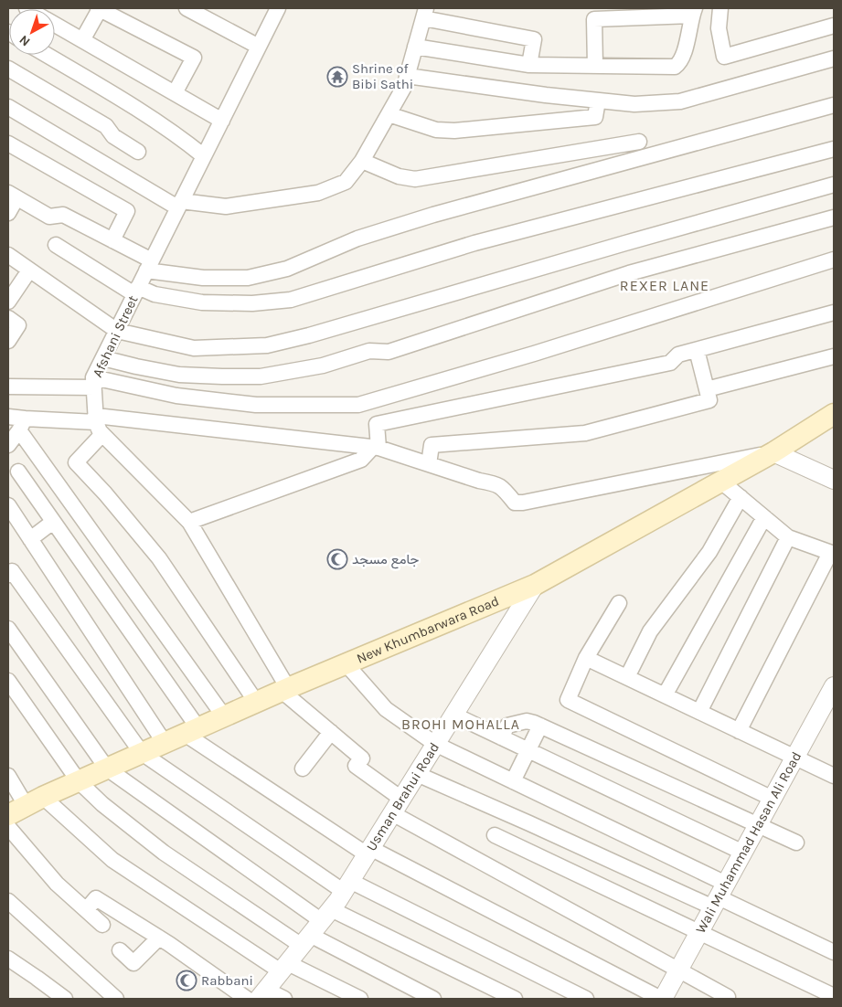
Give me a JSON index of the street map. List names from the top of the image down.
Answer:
{
  "streets": {
    "main road": ["New Khumbarwara Road"],
    "street": ["Afshani Street", "Usman Brahui Road", "Wali Muhammad Hasan Ali Road"]
  },
  "crossings": [
    ["New Khumbarwara Road", "Usman Brahui Road"]
  ],
  "districts": ["REXER LANE", "BROHI MOHALLA"],
  "places": {
    "temple": ["Shrine of Bibi Sathi"],
    "mosque": ["جامع مسجد", "Rabbani"]
  },
  "north": "bottom left"
}
